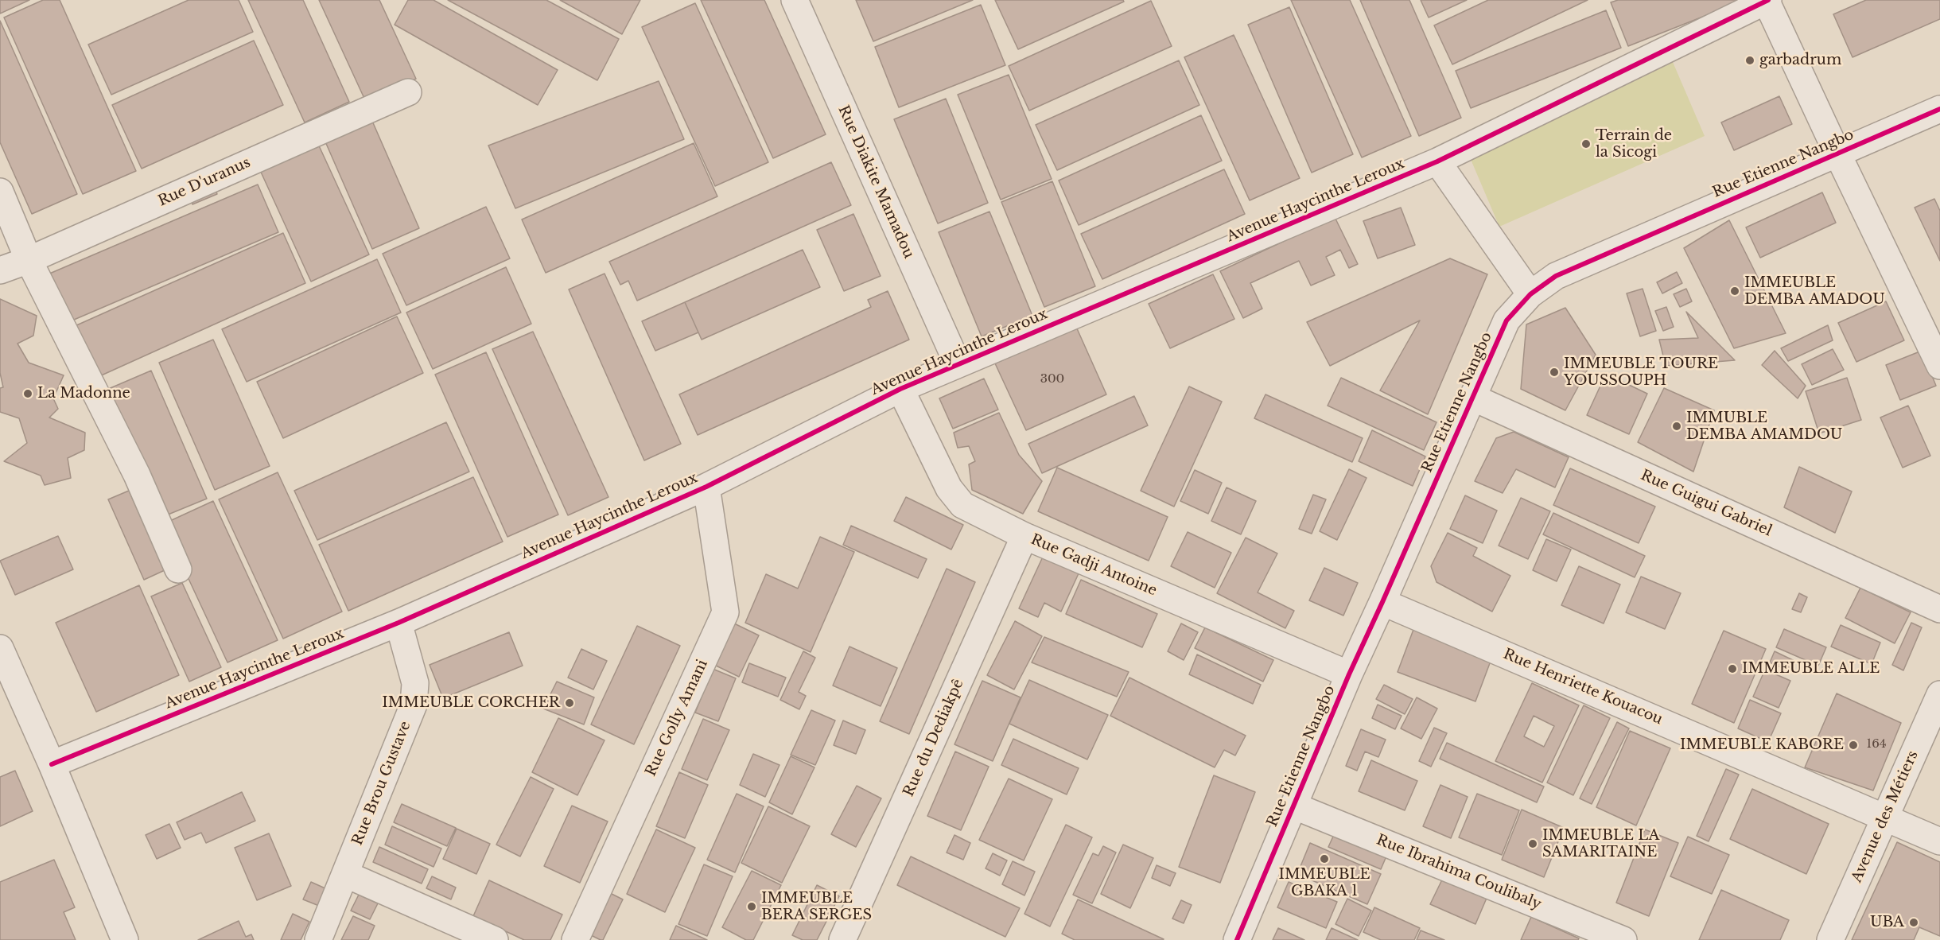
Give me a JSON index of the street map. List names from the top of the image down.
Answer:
{
  "streets": {
    "street": [
      "Rue Etienne Nangbo",
      "Rue D'uranus",
      "Rue Diakite Mamadou",
      "Avenue Haycinthe Leroux",
      "Rue Guigui Gabriel",
      "Rue Gadji Antoine",
      "Rue Henriette Kouacou",
      "Rue Golly Amani",
      "Rue du Dediakpê",
      "Rue Brou Gustave",
      "Avenue des Métiers",
      "Rue Ibrahima Coulibaly"
    ]
  },
  "crossings": [
    ["Rue Etienne Nangbo", "Rue Guigui Gabriel"],
    ["Rue Etienne Nangbo", "Rue Gadji Antoine"],
    ["Rue Etienne Nangbo", "Rue Henriette Kouacou"],
    ["Rue Etienne Nangbo", "Rue Ibrahima Coulibaly"],
    ["Rue Diakite Mamadou", "Avenue Haycinthe Leroux"],
    ["Avenue Haycinthe Leroux", "Rue Gadji Antoine"],
    ["Avenue Haycinthe Leroux", "Rue Golly Amani"],
    ["Avenue Haycinthe Leroux", "Rue Brou Gustave"],
    ["Rue Gadji Antoine", "Rue du Dediakpê"],
    ["Rue Henriette Kouacou", "Avenue des Métiers"]
  ],
  "places": [
    "garbadrum",
    "Terrain de la Sicogi",
    "IMMEUBLE DEMBA AMADOU",
    "IMMEUBLE TOURE YOUSSOUPH",
    "La Madonne",
    "IMMUBLE DEMBA AMAMDOU",
    "IMMEUBLE ALLE",
    "IMMEUBLE CORCHER",
    "IMMEUBLE KABORE",
    "IMMEUBLE LA SAMARITAINE",
    "IMMEUBLE GBAKA 1",
    "IMMEUBLE BERA SERGES",
    "UBA"
  ],
  "house_numbers": ["300", "164"]
}
